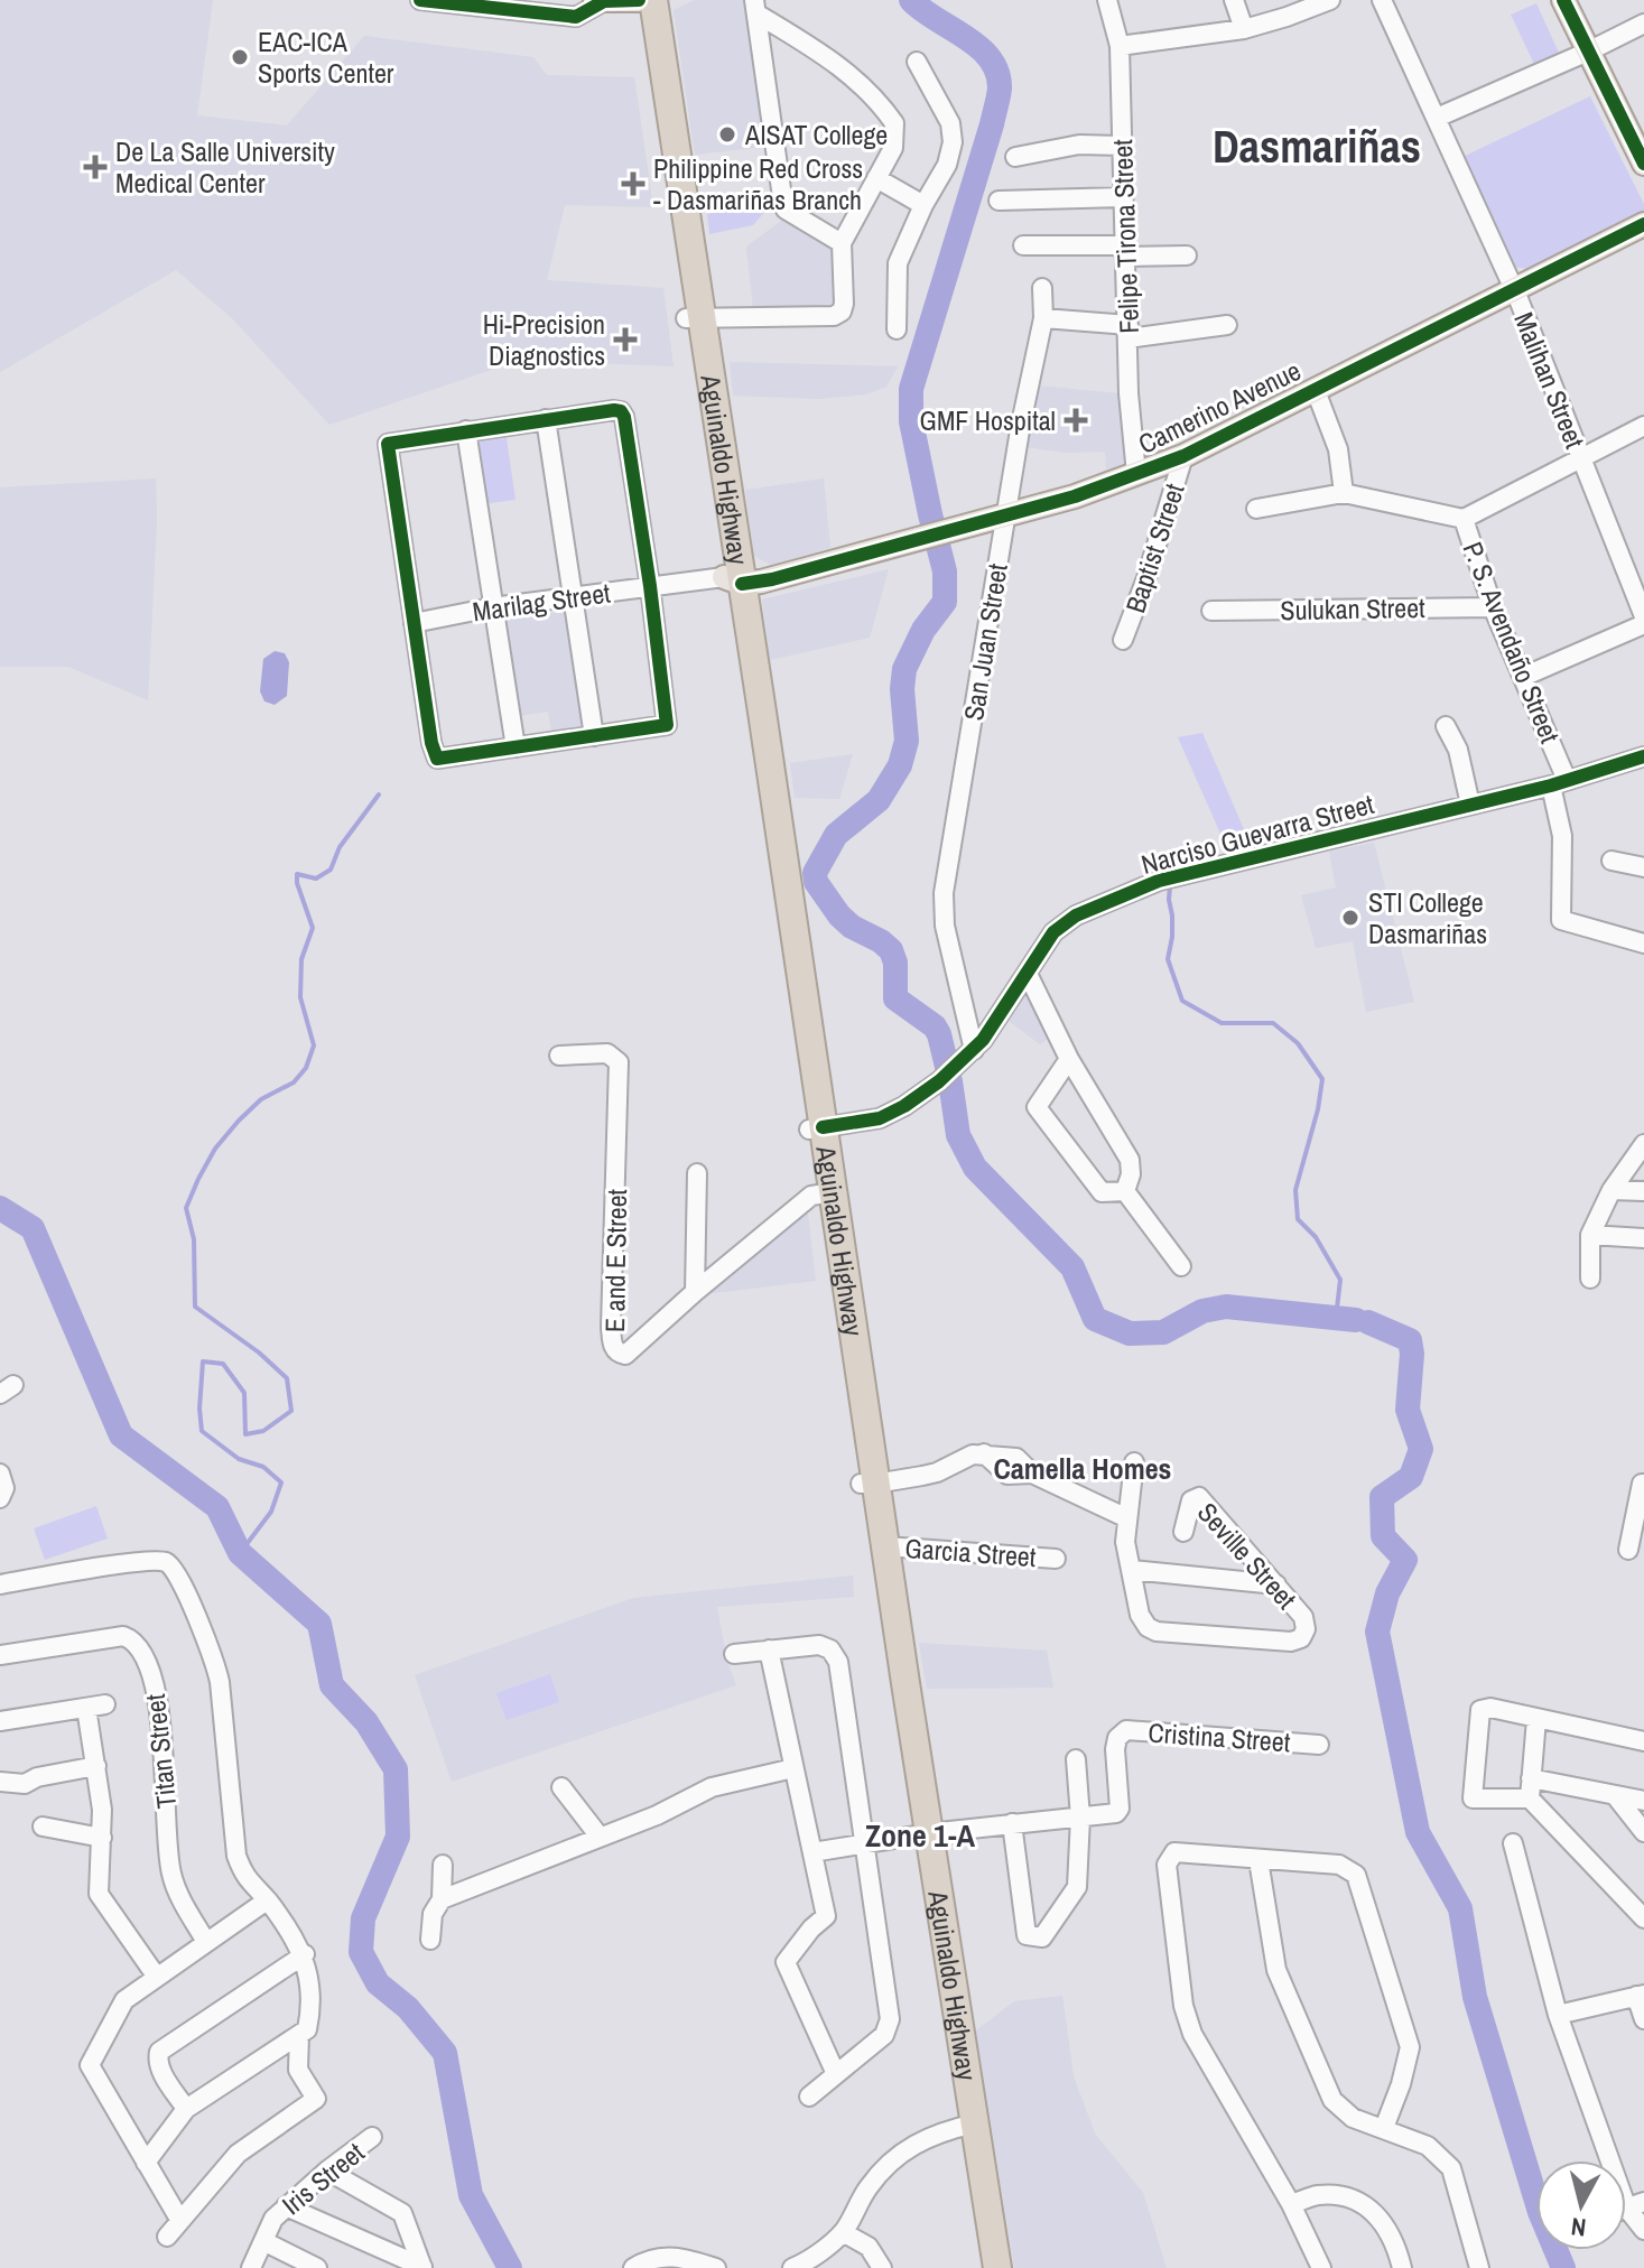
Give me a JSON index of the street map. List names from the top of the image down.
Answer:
{
  "streets": {
    "highway": ["Aguinaldo Highway"],
    "main road": ["Camerino Avenue"],
    "street": [
      "Felipe Tirona Street",
      "Malihan Street",
      "Baptist Street",
      "Marilag Street",
      "Sulukan Street",
      "San Juan Street",
      "P. S. Avendaño Street",
      "Narciso Guevarra Street",
      "E and E Street",
      "Garcia Street",
      "Seville Street",
      "Cristina Street",
      "Titan Street",
      "Iris Street"
    ]
  },
  "crossings": [
    ["Felipe Tirona Street", "Camerino Avenue"],
    ["Malihan Street", "Camerino Avenue"],
    ["Camerino Avenue", "Aguinaldo Highway"],
    ["Camerino Avenue", "Baptist Street"],
    ["Camerino Avenue", "Marilag Street"],
    ["Camerino Avenue", "San Juan Street"],
    ["Aguinaldo Highway", "Marilag Street"],
    ["Aguinaldo Highway", "Narciso Guevarra Street"],
    ["Aguinaldo Highway", "E and E Street"],
    ["Aguinaldo Highway", "Garcia Street"],
    ["Aguinaldo Highway", "Cristina Street"],
    ["Sulukan Street", "P. S. Avendaño Street"],
    ["San Juan Street", "Narciso Guevarra Street"],
    ["P. S. Avendaño Street", "Narciso Guevarra Street"]
  ],
  "districts": ["Dasmariñas", "Camella Homes", "Zone 1-A"],
  "places": {
    "other": ["EAC-ICA Sports Center", "AISAT College", "STI College Dasmariñas"],
    "health": [
      "De La Salle University Medical Center",
      "Philippine Red Cross - Dasmariñas Branch",
      "Hi-Precision Diagnostics",
      "GMF Hospital"
    ]
  },
  "north": "bottom"
}
